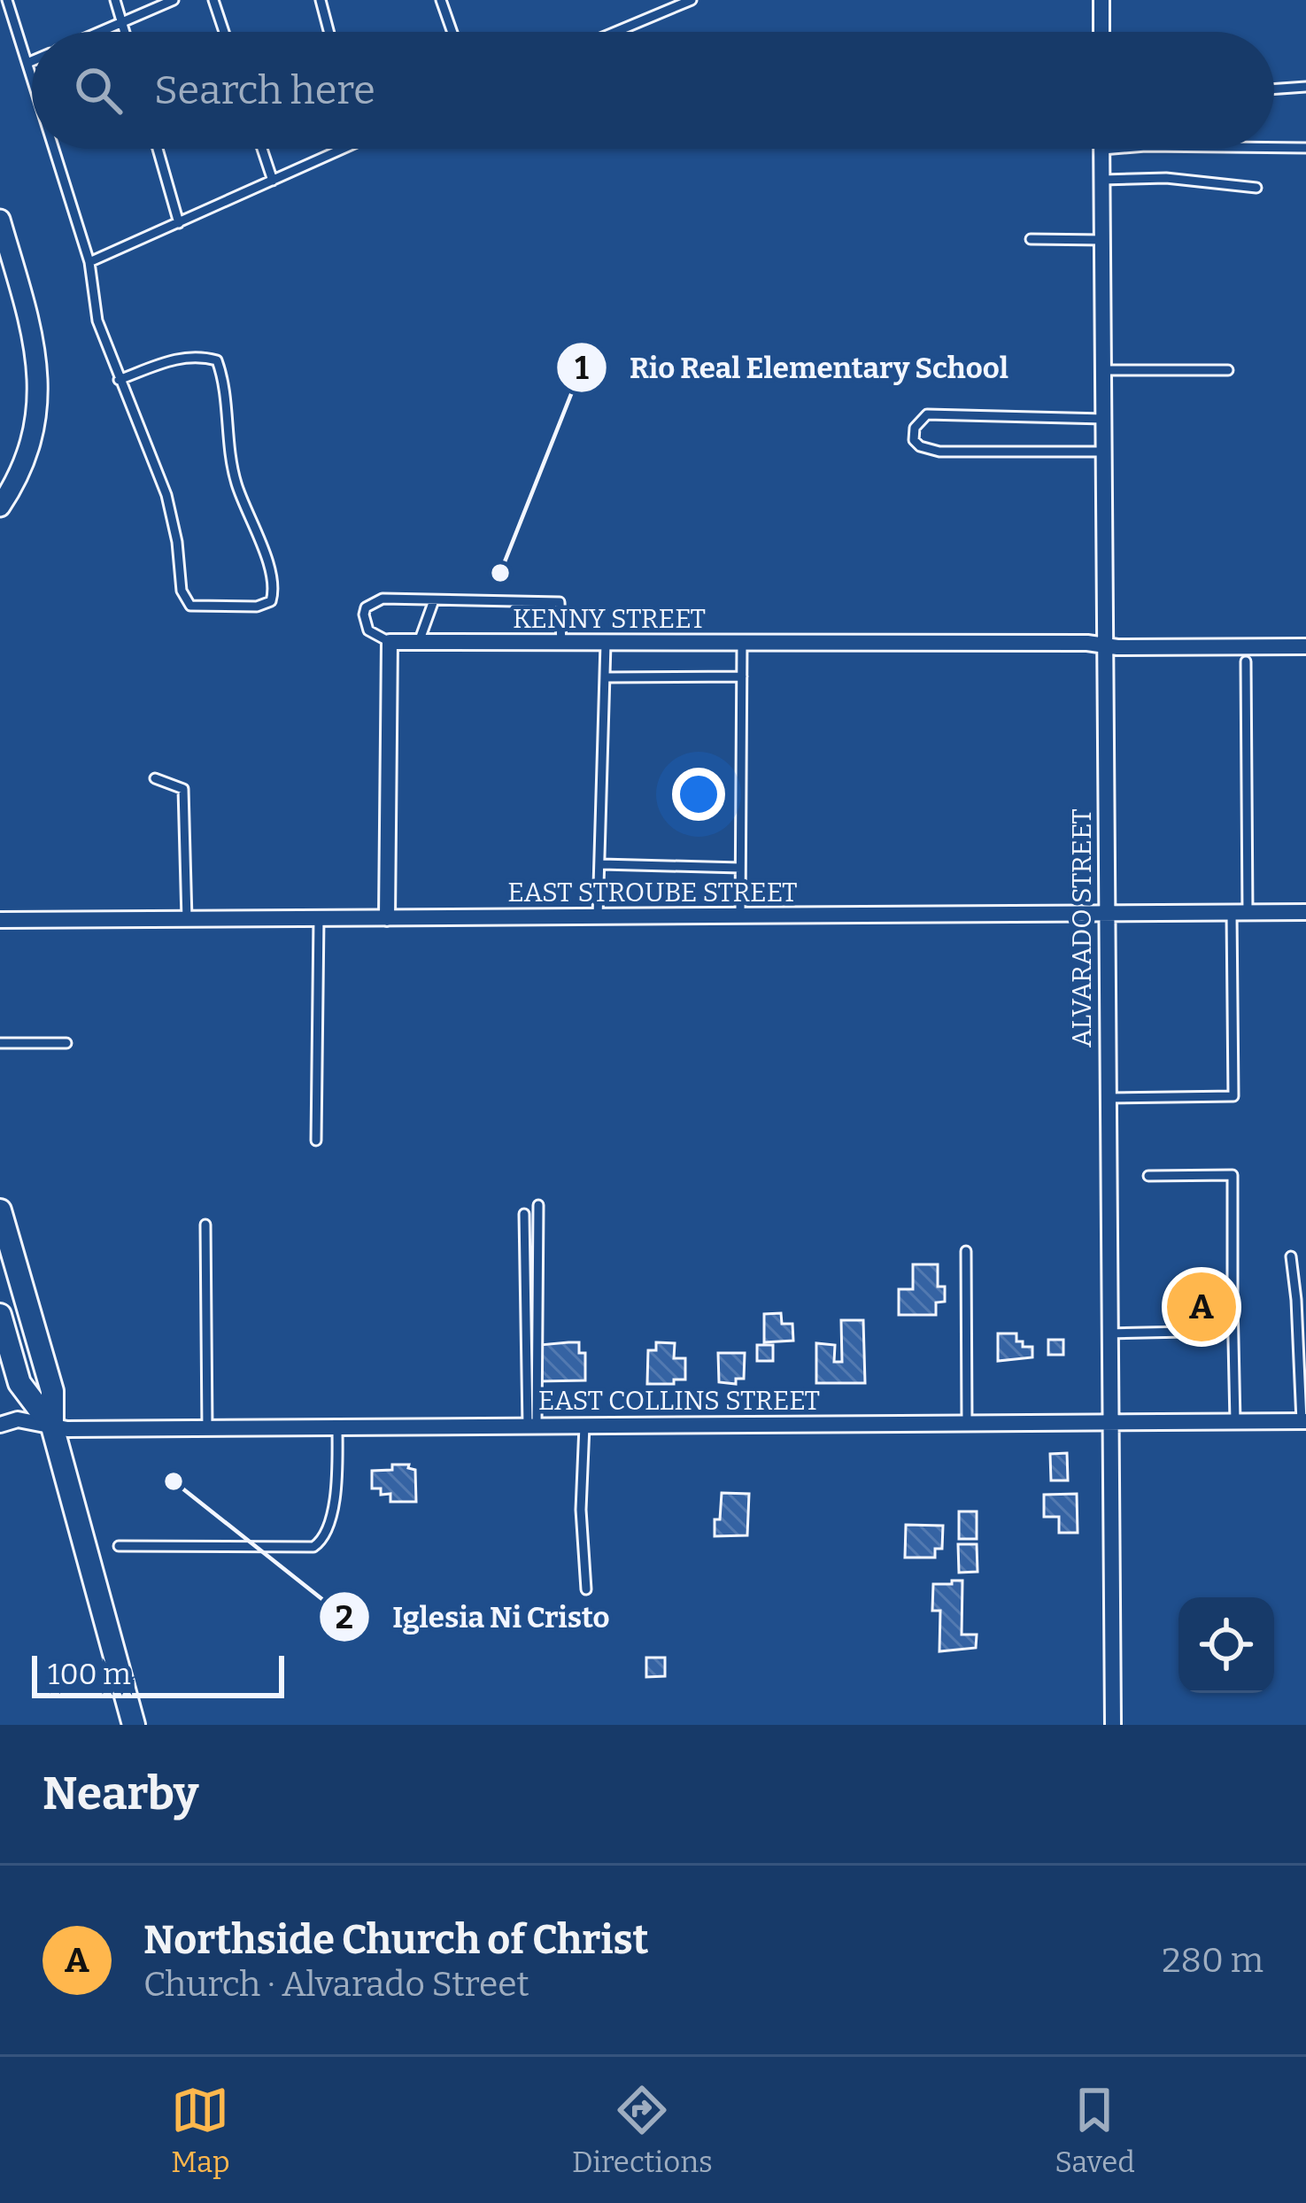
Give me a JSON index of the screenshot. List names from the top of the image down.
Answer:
{
  "streets": {
    "street": [
      "KENNY STREET",
      "EAST STROUBE STREET",
      "ALVARADO STREET",
      "EAST COLLINS STREET"
    ]
  },
  "crossings": [
    ["KENNY STREET", "ALVARADO STREET"],
    ["EAST STROUBE STREET", "ALVARADO STREET"],
    ["ALVARADO STREET", "EAST COLLINS STREET"]
  ],
  "places": ["Rio Real Elementary School", "Iglesia Ni Cristo"],
  "scale_bar": "100 m",
  "page": {
    "search": "Search here",
    "pins": "A",
    "scale": "100 m",
    "heading": "Nearby",
    "list": [
      {
        "mark": "A",
        "name": "Northside Church of Christ",
        "note": "Church · Alvarado Street",
        "value": "280 m"
      }
    ],
    "nav": ["Map", "Directions", "Saved"]
  }
}
